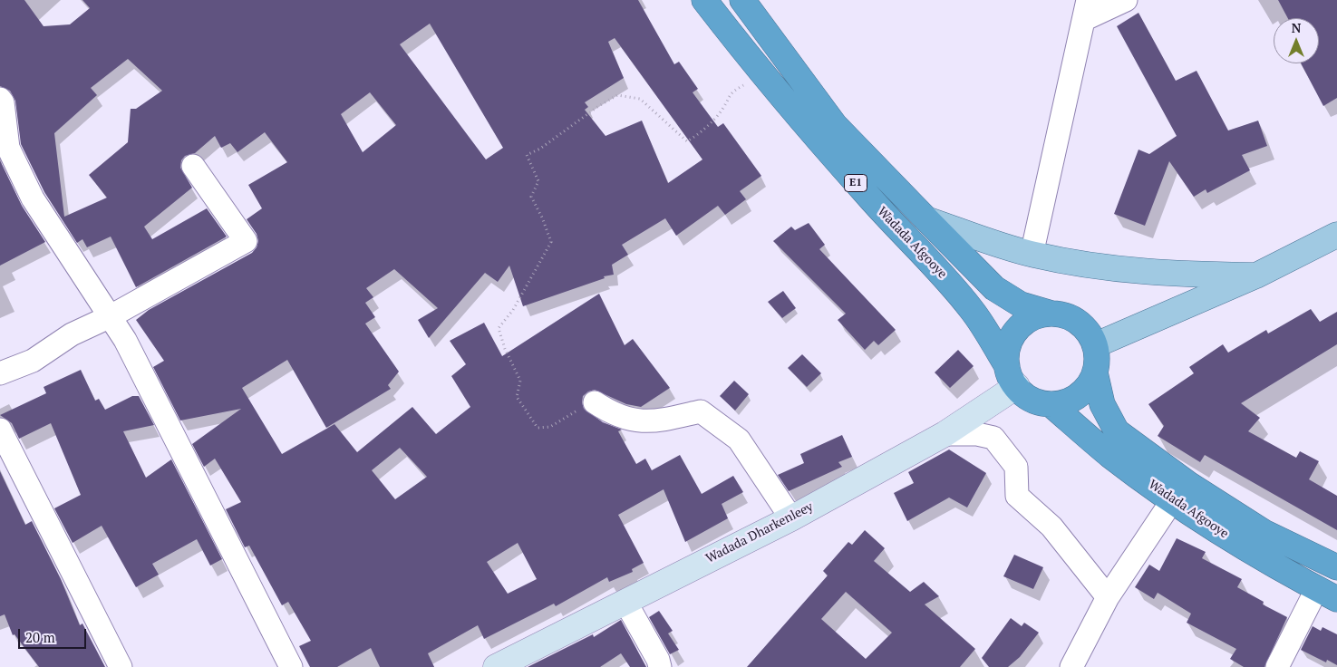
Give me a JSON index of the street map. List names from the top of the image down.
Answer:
{
  "streets": {
    "highway": ["E1", "Wadada Afgooye"],
    "main road": ["Wadada Dharkenleey"]
  },
  "crossings": [
    ["E1", "Wadada Afgooye"],
    ["E1", "Wadada Dharkenleey"],
    ["Wadada Afgooye", "Wadada Dharkenleey"]
  ],
  "scale_bar": "20 m",
  "north": "top"
}
